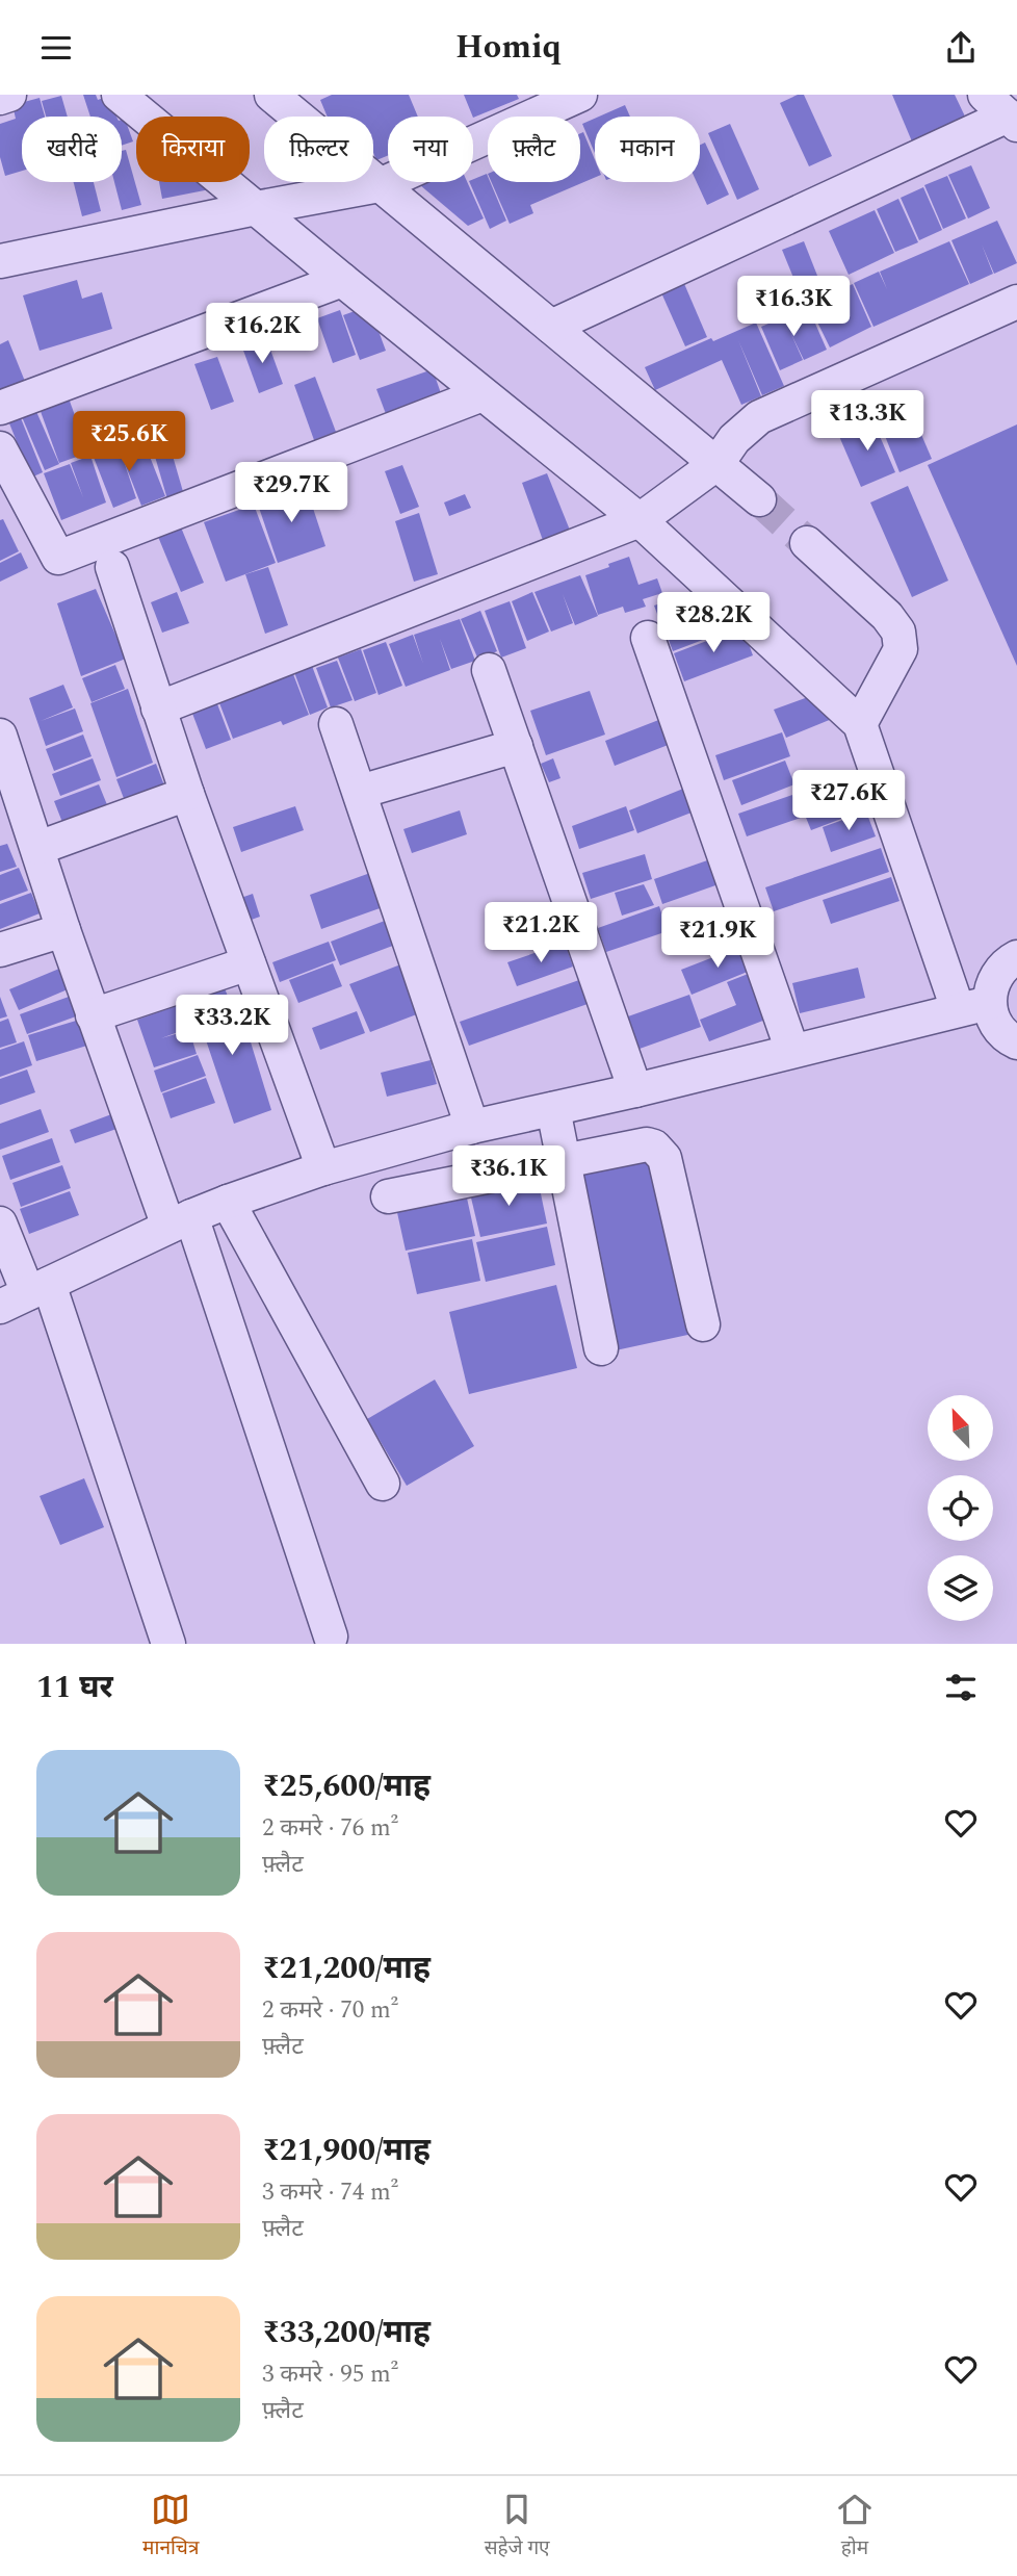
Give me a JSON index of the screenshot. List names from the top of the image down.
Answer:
{
  "north": "top left",
  "page": {
    "header": "Homiq",
    "chip": [
      "खरीदें",
      "किराया",
      "फ़िल्टर",
      "नया",
      "फ़्लैट",
      "मकान"
    ],
    "price": [
      "₹16.3K",
      "₹16.2K",
      "₹13.3K",
      "₹25.6K",
      "₹29.7K",
      "₹28.2K",
      "₹27.6K",
      "₹21.2K",
      "₹21.9K",
      "₹33.2K",
      "₹36.1K"
    ],
    "heading": "11 घर",
    "list": [
      {
        "name": "₹25,600/माह",
        "note": "2 कमरे · 76 m² · फ़्लैट"
      },
      {
        "name": "₹21,200/माह",
        "note": "2 कमरे · 70 m² · फ़्लैट"
      },
      {
        "name": "₹21,900/माह",
        "note": "3 कमरे · 74 m² · फ़्लैट"
      },
      {
        "name": "₹33,200/माह",
        "note": "3 कमरे · 95 m² · फ़्लैट"
      }
    ],
    "tabs": ["मानचित्र", "सहेजे गए", "होम"]
  }
}
